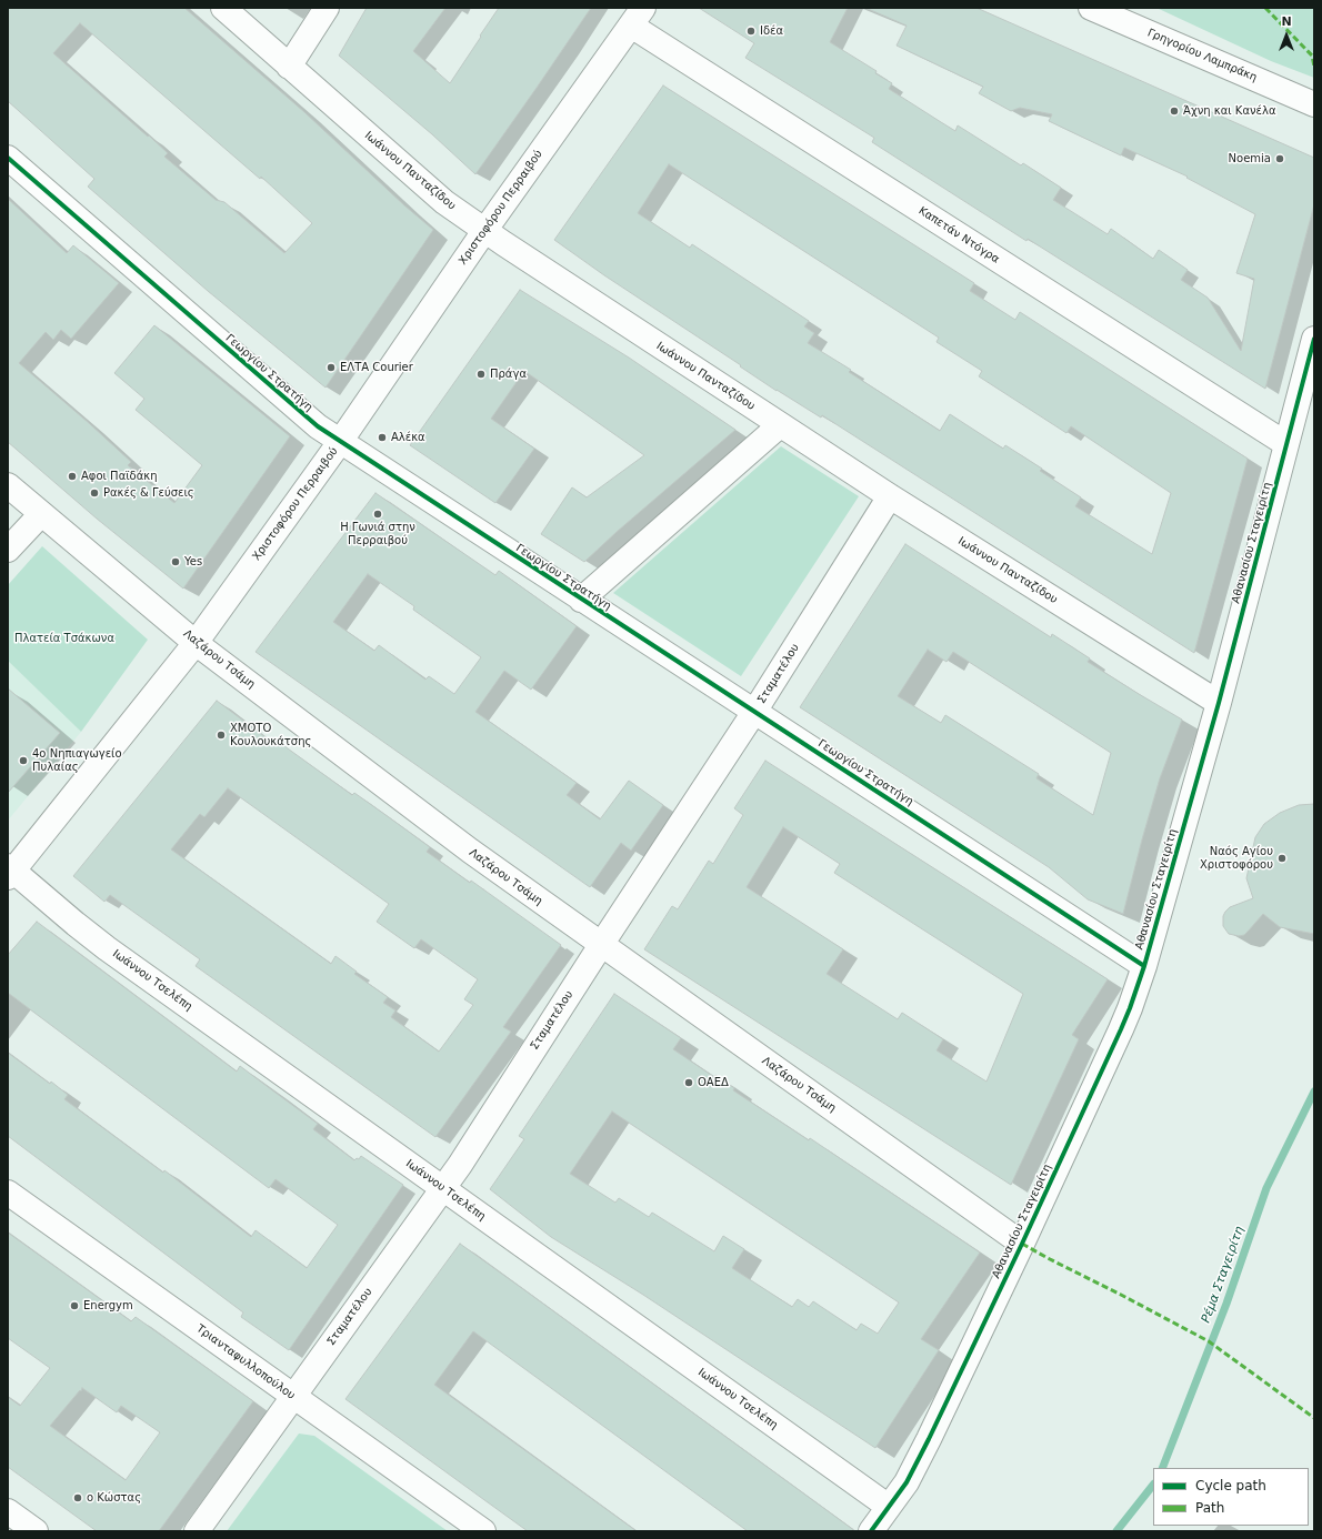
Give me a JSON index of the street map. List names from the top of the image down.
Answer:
{
  "streets": {
    "street": [
      "Γρηγορίου Λαμπράκη",
      "Ιωάννου Πανταζίδου",
      "Χριστοφόρου Περραιβού",
      "Καπετάν Ντόγρα",
      "Γεωργίου Στρατήγη",
      "Αθανασίου Σταγειρίτη",
      "Λαζάρου Τσάμη",
      "Σταματέλου",
      "Ιωάννου Τσελέπη",
      "Τριανταφυλλοπούλου"
    ]
  },
  "crossings": [
    ["Ιωάννου Πανταζίδου", "Χριστοφόρου Περραιβού"],
    ["Ιωάννου Πανταζίδου", "Αθανασίου Σταγειρίτη"],
    ["Ιωάννου Πανταζίδου", "Σταματέλου"],
    ["Χριστοφόρου Περραιβού", "Καπετάν Ντόγρα"],
    ["Χριστοφόρου Περραιβού", "Γεωργίου Στρατήγη"],
    ["Χριστοφόρου Περραιβού", "Λαζάρου Τσάμη"],
    ["Χριστοφόρου Περραιβού", "Ιωάννου Τσελέπη"],
    ["Καπετάν Ντόγρα", "Αθανασίου Σταγειρίτη"],
    ["Γεωργίου Στρατήγη", "Αθανασίου Σταγειρίτη"],
    ["Γεωργίου Στρατήγη", "Σταματέλου"],
    ["Αθανασίου Σταγειρίτη", "Λαζάρου Τσάμη"],
    ["Αθανασίου Σταγειρίτη", "Ιωάννου Τσελέπη"],
    ["Λαζάρου Τσάμη", "Σταματέλου"],
    ["Σταματέλου", "Ιωάννου Τσελέπη"],
    ["Σταματέλου", "Τριανταφυλλοπούλου"]
  ],
  "water": ["Ρέμα Σταγειρίτη"],
  "parks": ["Πλατεία Τσάκωνα"],
  "places": [
    "Ιδέα",
    "Άχνη και Κανέλα",
    "Noemia",
    "ΕΛΤΑ Courier",
    "Πράγα",
    "Αλέκα",
    "Αφοι Παϊδάκη",
    "Ρακές & Γεύσεις",
    "Η Γωνιά στην Περραιβού",
    "Yes",
    "XMOTO Κουλουκάτσης",
    "4ο Νηπιαγωγείο Πυλαίας",
    "Ναός Αγίου Χριστοφόρου",
    "ΟΑΕΔ",
    "Energym",
    "ο Κώστας"
  ],
  "legend": ["Cycle path", "Path"],
  "north": "top"
}
